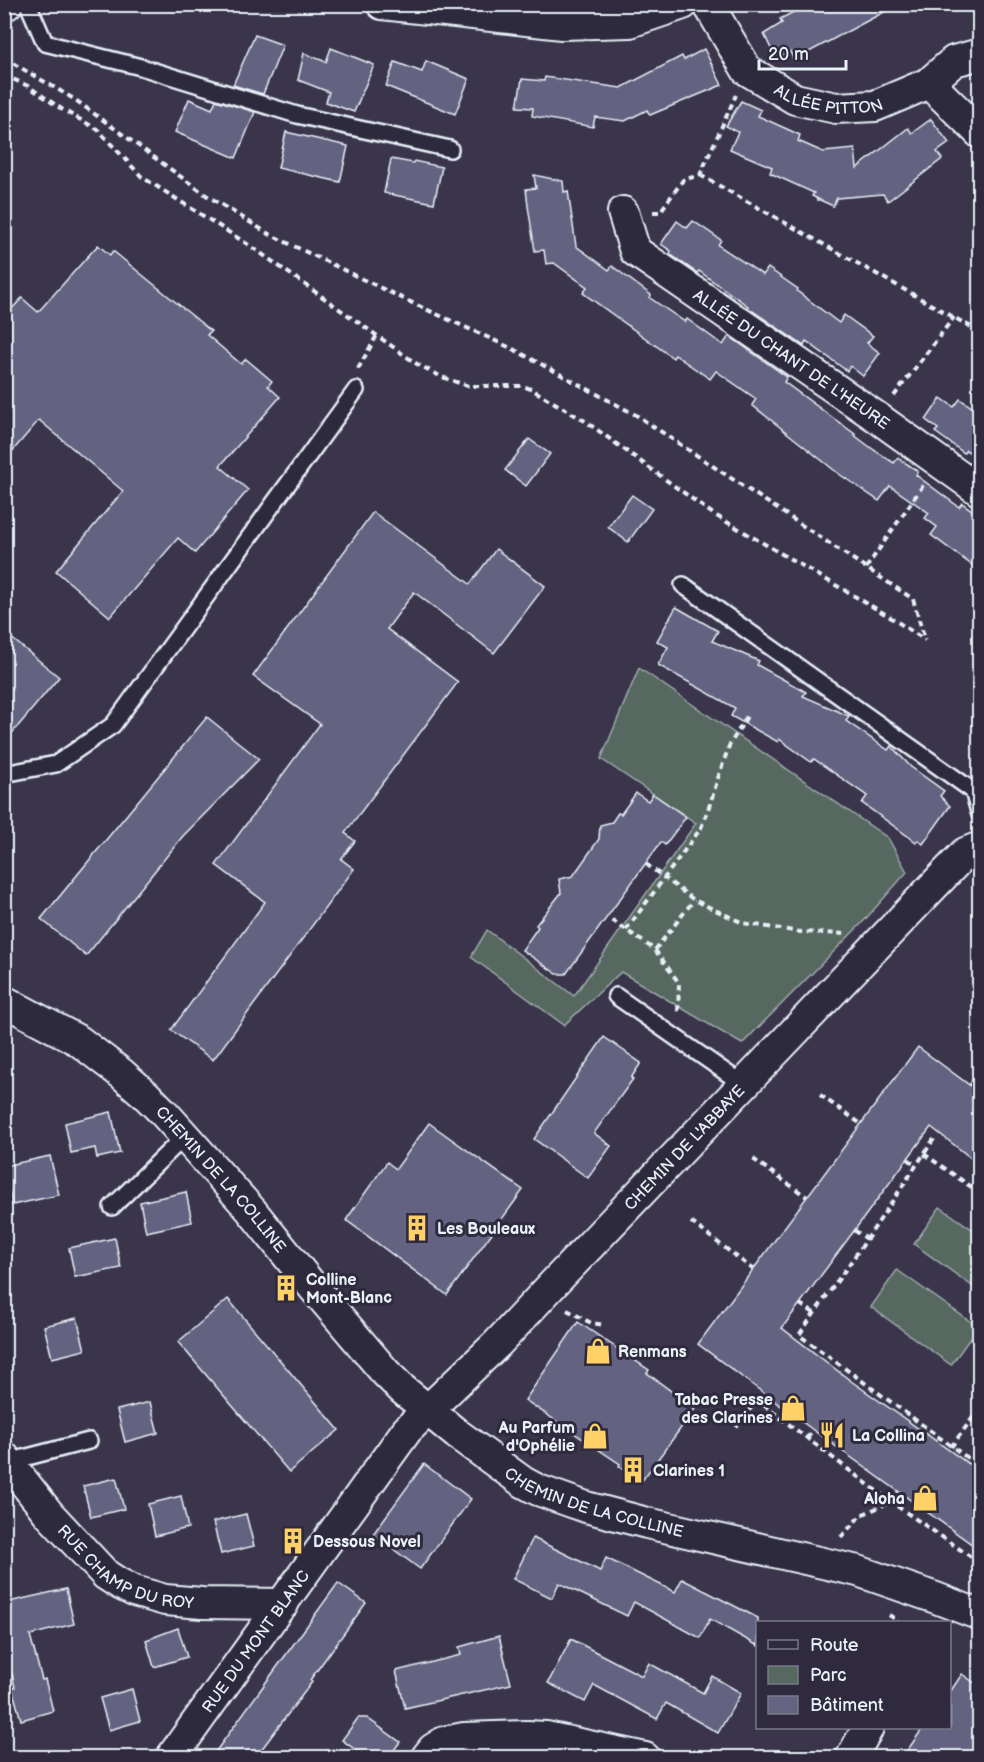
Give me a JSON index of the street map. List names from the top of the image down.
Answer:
{
  "streets": {
    "street": [
      "ALLÉE PITTON",
      "ALLÉE DU CHANT DE L'HEURE",
      "CHEMIN DE L'ABBAYE",
      "CHEMIN DE LA COLLINE",
      "RUE CHAMP DU ROY",
      "RUE DU MONT BLANC"
    ]
  },
  "crossings": [
    ["CHEMIN DE L'ABBAYE", "CHEMIN DE LA COLLINE"],
    ["CHEMIN DE L'ABBAYE", "RUE DU MONT BLANC"],
    ["CHEMIN DE LA COLLINE", "RUE DU MONT BLANC"],
    ["RUE CHAMP DU ROY", "RUE DU MONT BLANC"]
  ],
  "places": {
    "building": [
      "Les Bouleaux",
      "Colline Mont-Blanc",
      "Clarines 1",
      "Dessous Novel"
    ],
    "shop": [
      "Renmans",
      "Tabac Presse des Clarines",
      "Au Parfum d'Ophélie",
      "Aloha"
    ],
    "restaurant": ["La Collina"]
  },
  "legend": ["Route", "Parc", "Bâtiment"],
  "scale_bar": "20 m"
}
